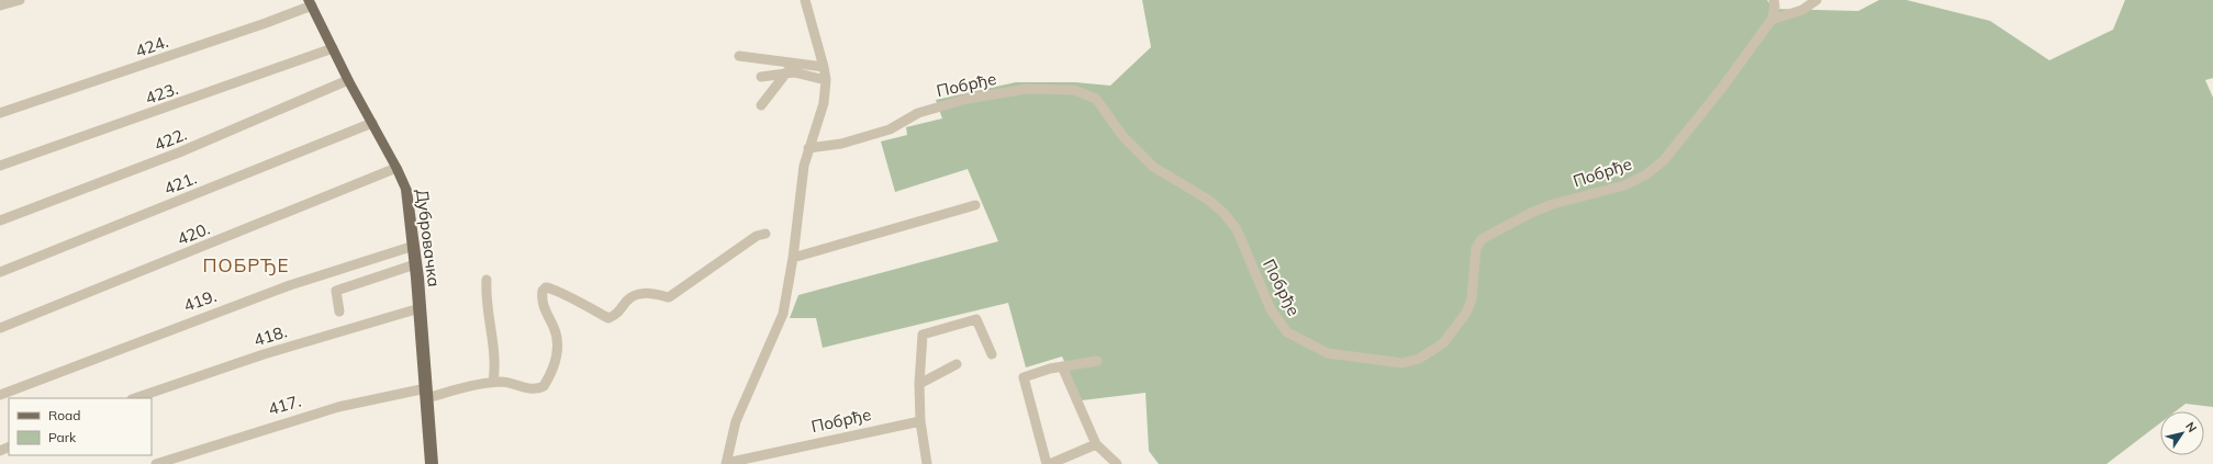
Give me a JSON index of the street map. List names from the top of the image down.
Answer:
{
  "streets": {
    "main road": ["Дубровачка"],
    "street": [
      "424.",
      "Побрђе",
      "423.",
      "422.",
      "421.",
      "420.",
      "419.",
      "418.",
      "417."
    ]
  },
  "crossings": [
    ["424.", "Дубровачка"],
    ["423.", "Дубровачка"],
    ["422.", "Дубровачка"],
    ["421.", "Дубровачка"],
    ["420.", "Дубровачка"],
    ["Дубровачка", "419."],
    ["Дубровачка", "418."],
    ["Дубровачка", "417."]
  ],
  "districts": ["ПОБРЂЕ"],
  "legend": ["Road", "Park"],
  "north": "top right"
}
